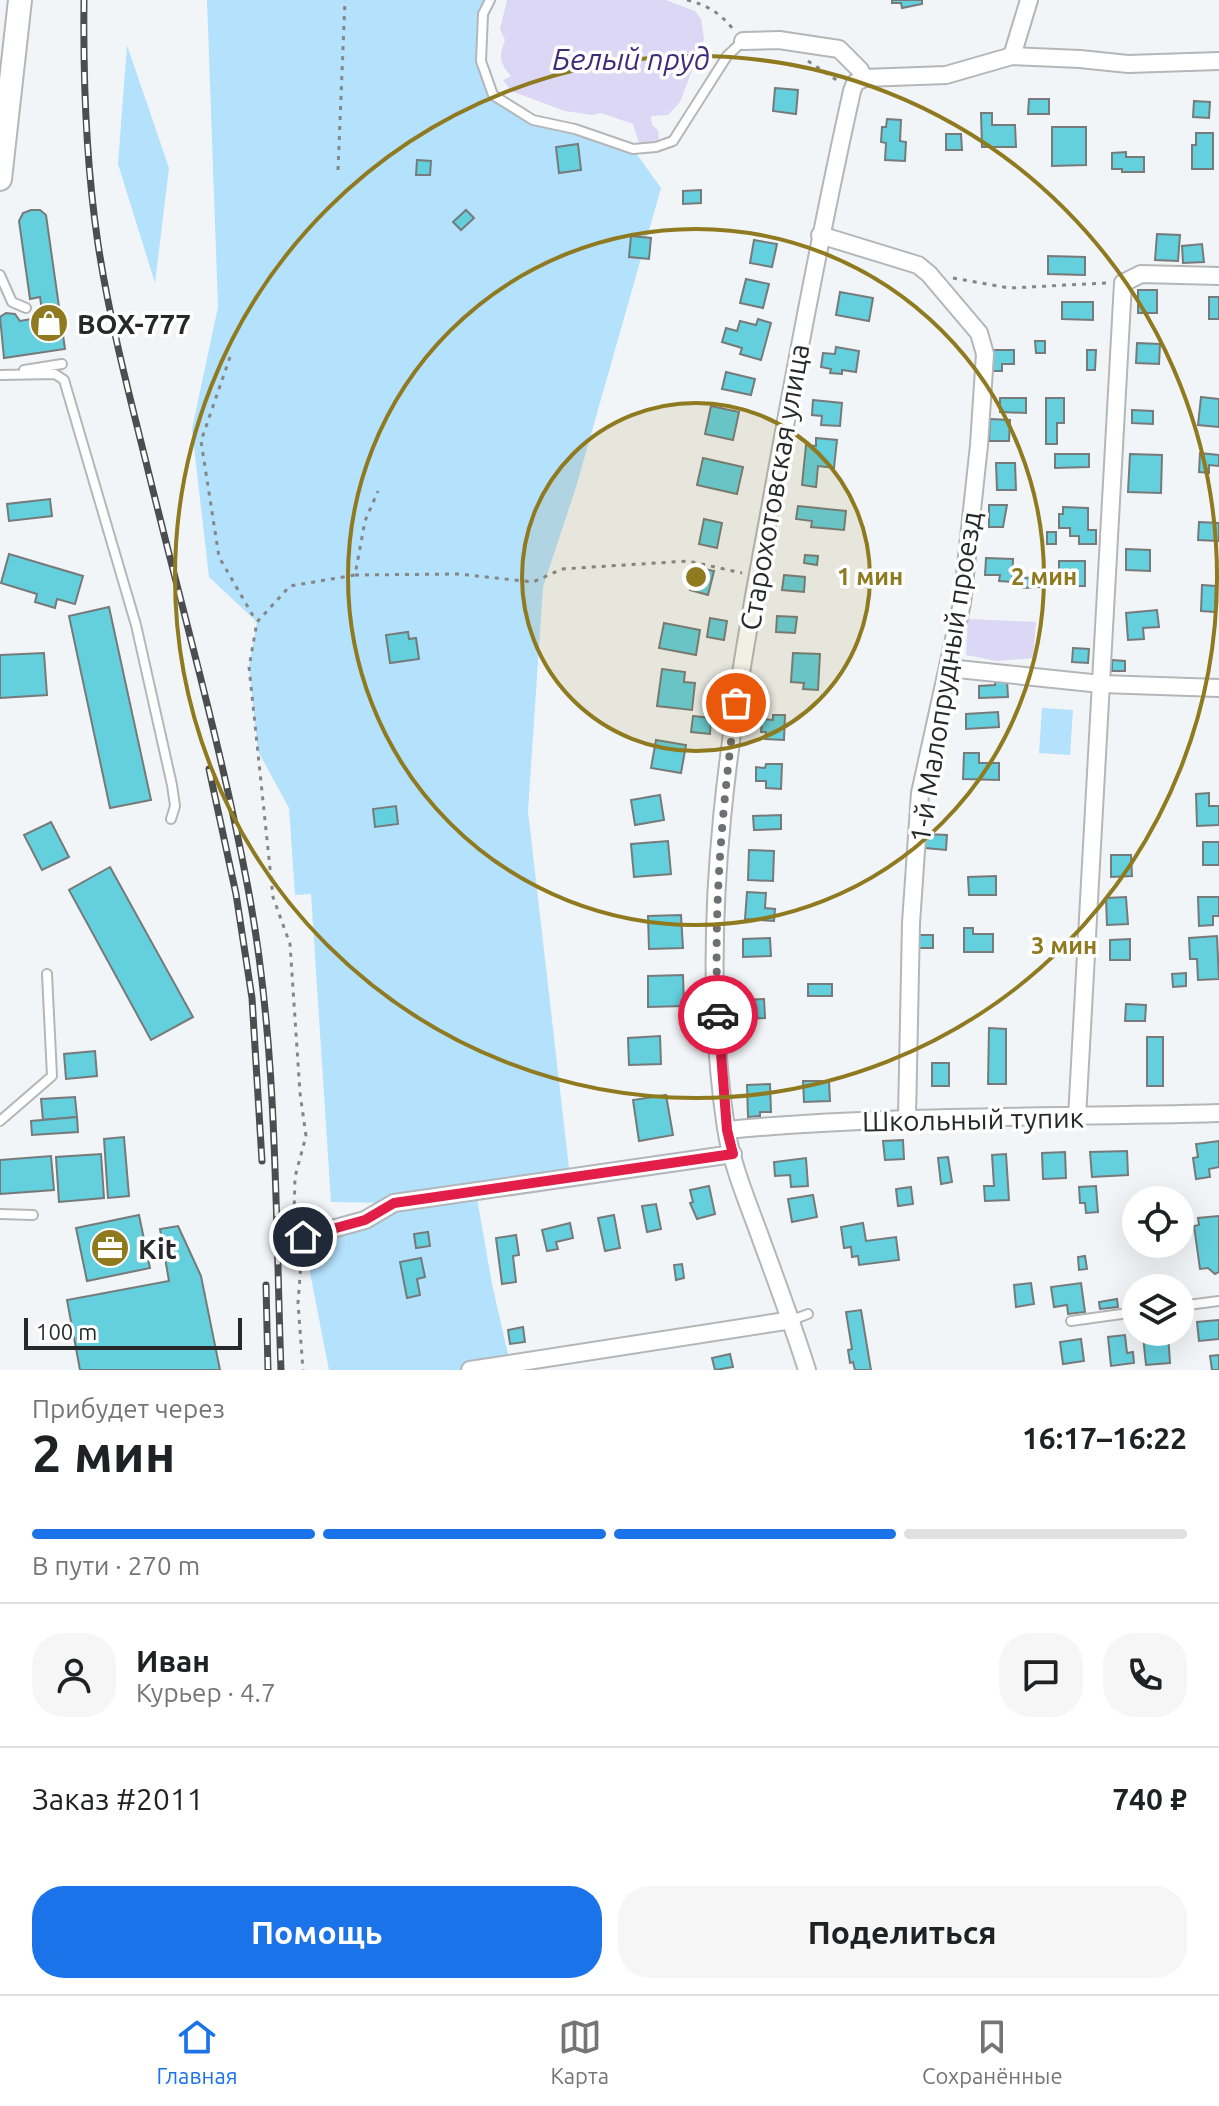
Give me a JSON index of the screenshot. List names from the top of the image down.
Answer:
{
  "streets": {
    "street": ["Старохотовская улица", "1-й Малопрудный проезд", "Школьный тупик"]
  },
  "crossings": [
    ["Старохотовская улица", "Школьный тупик"],
    ["1-й Малопрудный проезд", "Школьный тупик"]
  ],
  "water": ["Белый пруд"],
  "places": {
    "shop": ["ВОХ-777"],
    "office": ["Kit"]
  },
  "scale_bar": "100 m",
  "page": {
    "scale": "100 m",
    "heading": ["2 мин", "Прибудет через", "16:17–16:22"],
    "panel": [
      "Иван",
      "Курьер · 4.7",
      "Заказ #2011",
      "740 ₽"
    ],
    "bar": "В пути · 270 m",
    "buttons": ["Помощь", "Поделиться"],
    "tabs": ["Главная", "Карта", "Сохранённые"]
  },
  "rings": ["1 мин", "2 мин", "3 мин"]
}
